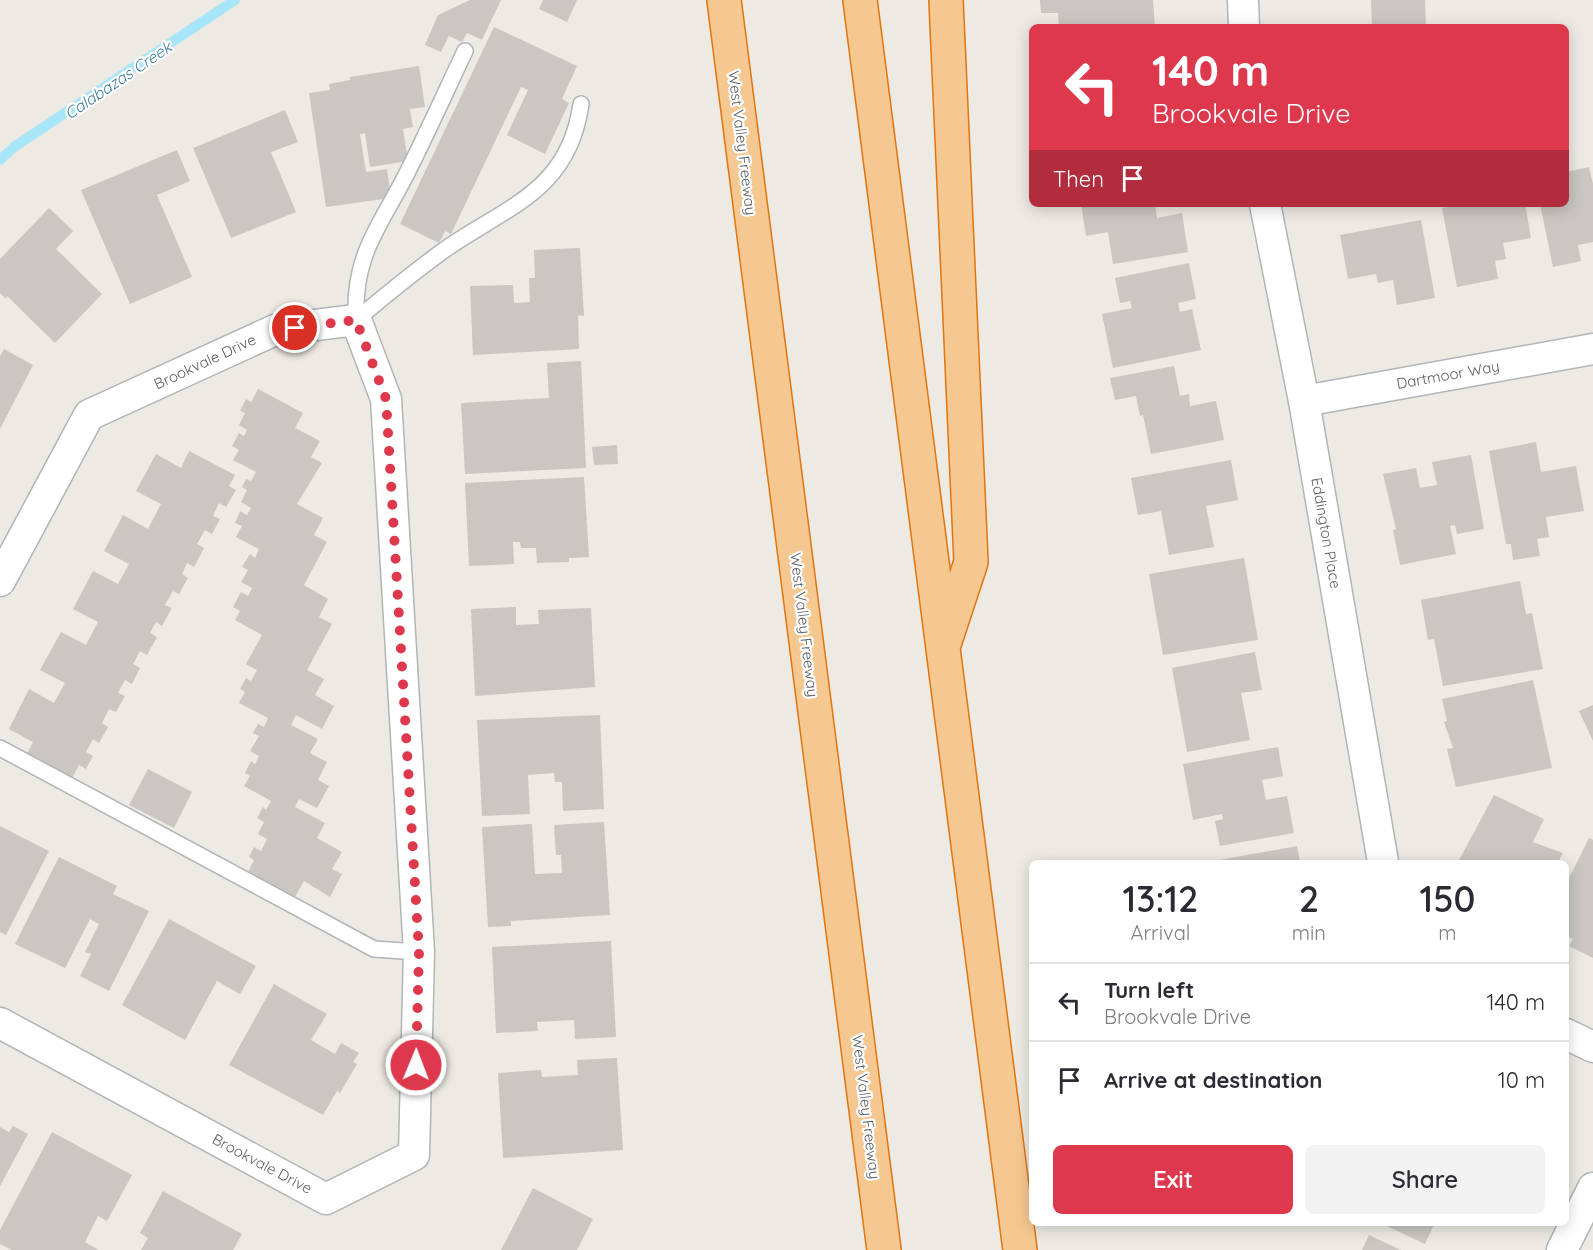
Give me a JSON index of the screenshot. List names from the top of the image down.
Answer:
{
  "streets": {
    "highway": ["West Valley Freeway"],
    "street": ["Brookvale Drive", "Dartmoor Way", "Eddington Place"]
  },
  "crossings": [
    ["Dartmoor Way", "Eddington Place"]
  ],
  "water": ["Calabazas Creek"],
  "page": {
    "turn": ["140 m", "Brookvale Drive"],
    "then": "Then",
    "eta": [
      "13:12",
      "Arrival",
      "2",
      "min",
      "150",
      "m"
    ],
    "list": [
      {
        "name": "Turn left",
        "note": "Brookvale Drive",
        "value": "140 m"
      },
      {
        "name": "Arrive at destination",
        "value": "10 m"
      }
    ],
    "buttons": ["Exit", "Share"]
  }
}
